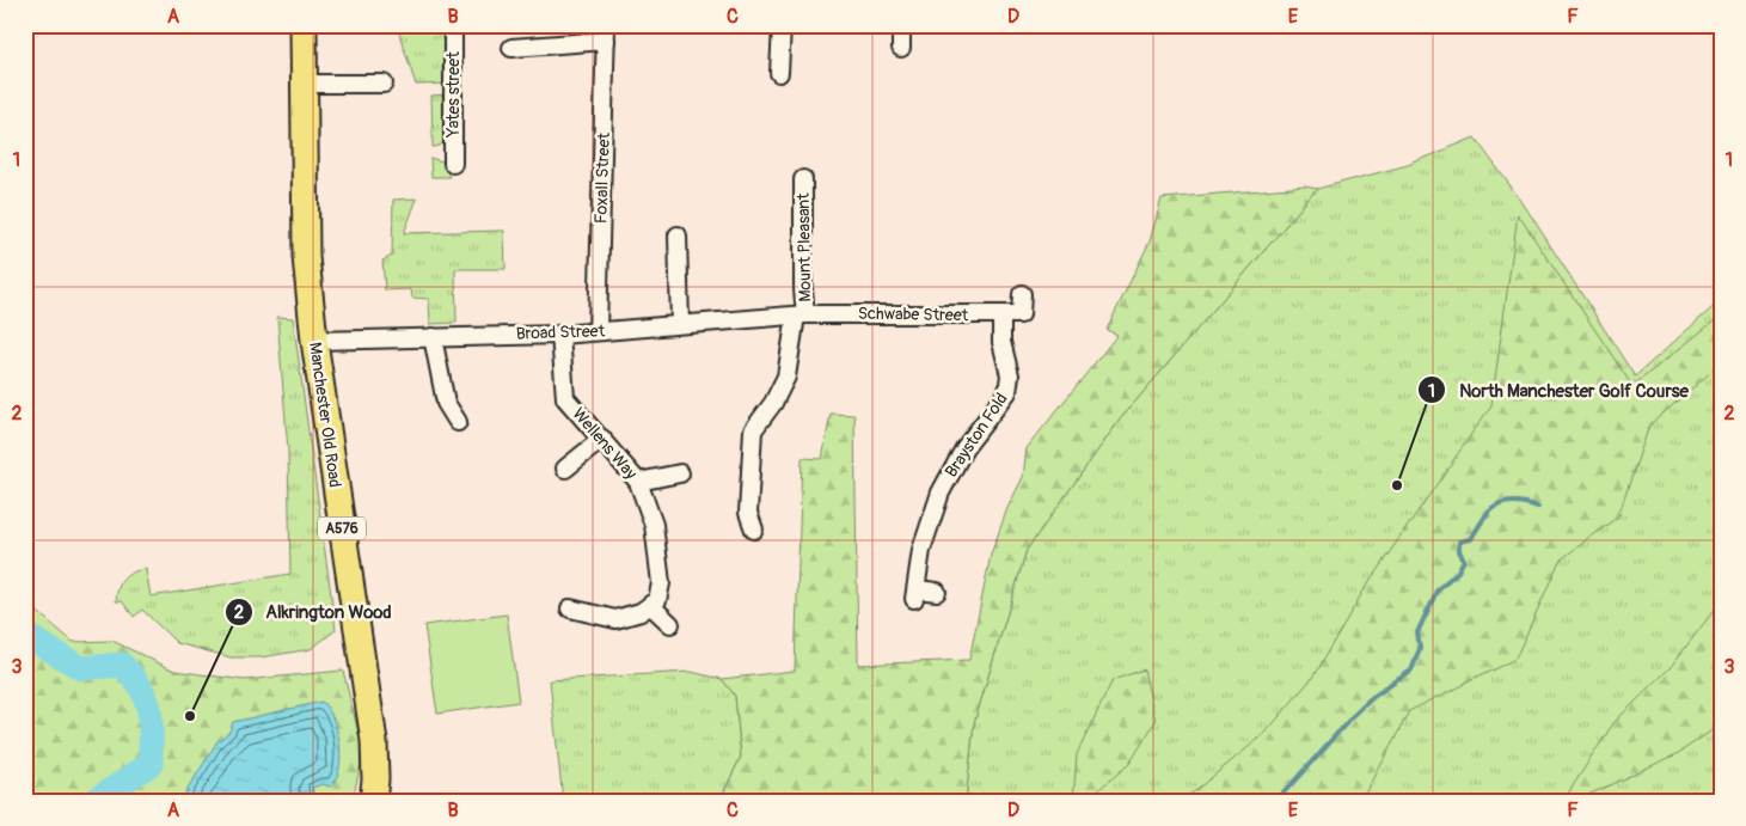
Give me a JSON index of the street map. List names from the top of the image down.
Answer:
{
  "streets": {
    "main road": ["Manchester Old Road", "A576"],
    "street": [
      "Yates street",
      "Foxall Street",
      "Mount Pleasant",
      "Schwabe Street",
      "Broad Street",
      "Brayston Fold",
      "Wellens Way"
    ]
  },
  "crossings": [
    ["Foxall Street", "Broad Street"],
    ["Mount Pleasant", "Schwabe Street"],
    ["Mount Pleasant", "Broad Street"],
    ["Schwabe Street", "Broad Street"],
    ["Schwabe Street", "Brayston Fold"],
    ["Broad Street", "Manchester Old Road"],
    ["Broad Street", "Wellens Way"]
  ],
  "places": ["North Manchester Golf Course", "Alkrington Wood"],
  "grid": {
    "columns": [
      "A",
      "B",
      "C",
      "D",
      "E",
      "F"
    ],
    "rows": ["1", "2", "3"]
  }
}
